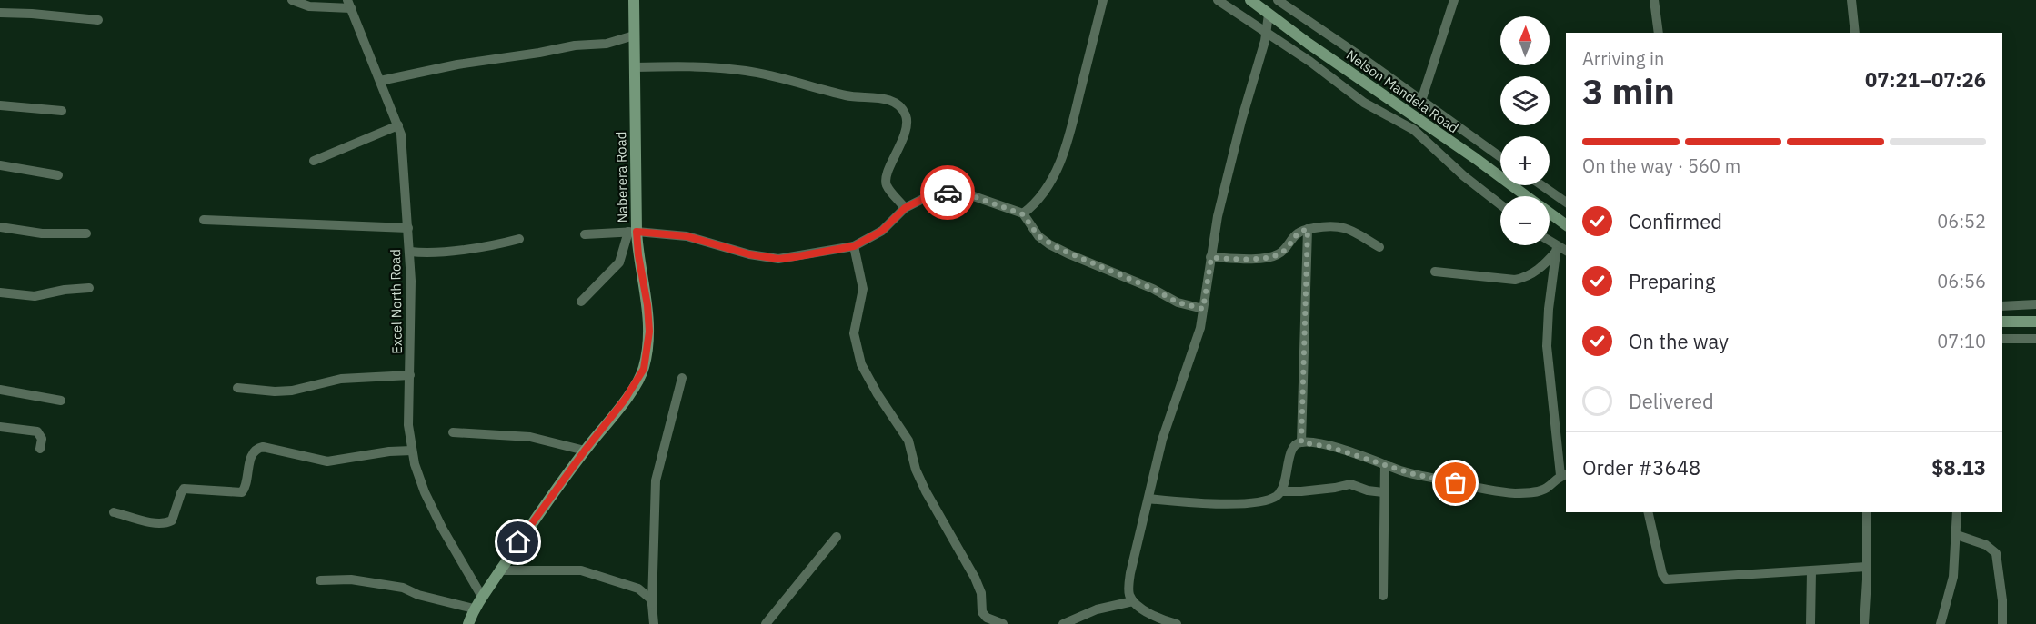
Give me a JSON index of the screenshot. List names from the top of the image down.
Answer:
{
  "streets": {
    "street": ["Nelson Mandela Road", "Naberera Road", "Excel North Road"]
  },
  "crossings": [
    ["Naberera Road", "Excel North Road"]
  ],
  "north": "top",
  "page": {
    "map_buttons": ["+", "−"],
    "heading": ["3 min", "Arriving in", "07:21–07:26"],
    "panel": ["Order #3648", "$8.13"],
    "bar": "On the way · 560 m",
    "list": [
      ["Confirmed", "06:52"],
      ["Preparing", "06:56"],
      ["On the way", "07:10"],
      "Delivered"
    ]
  }
}
